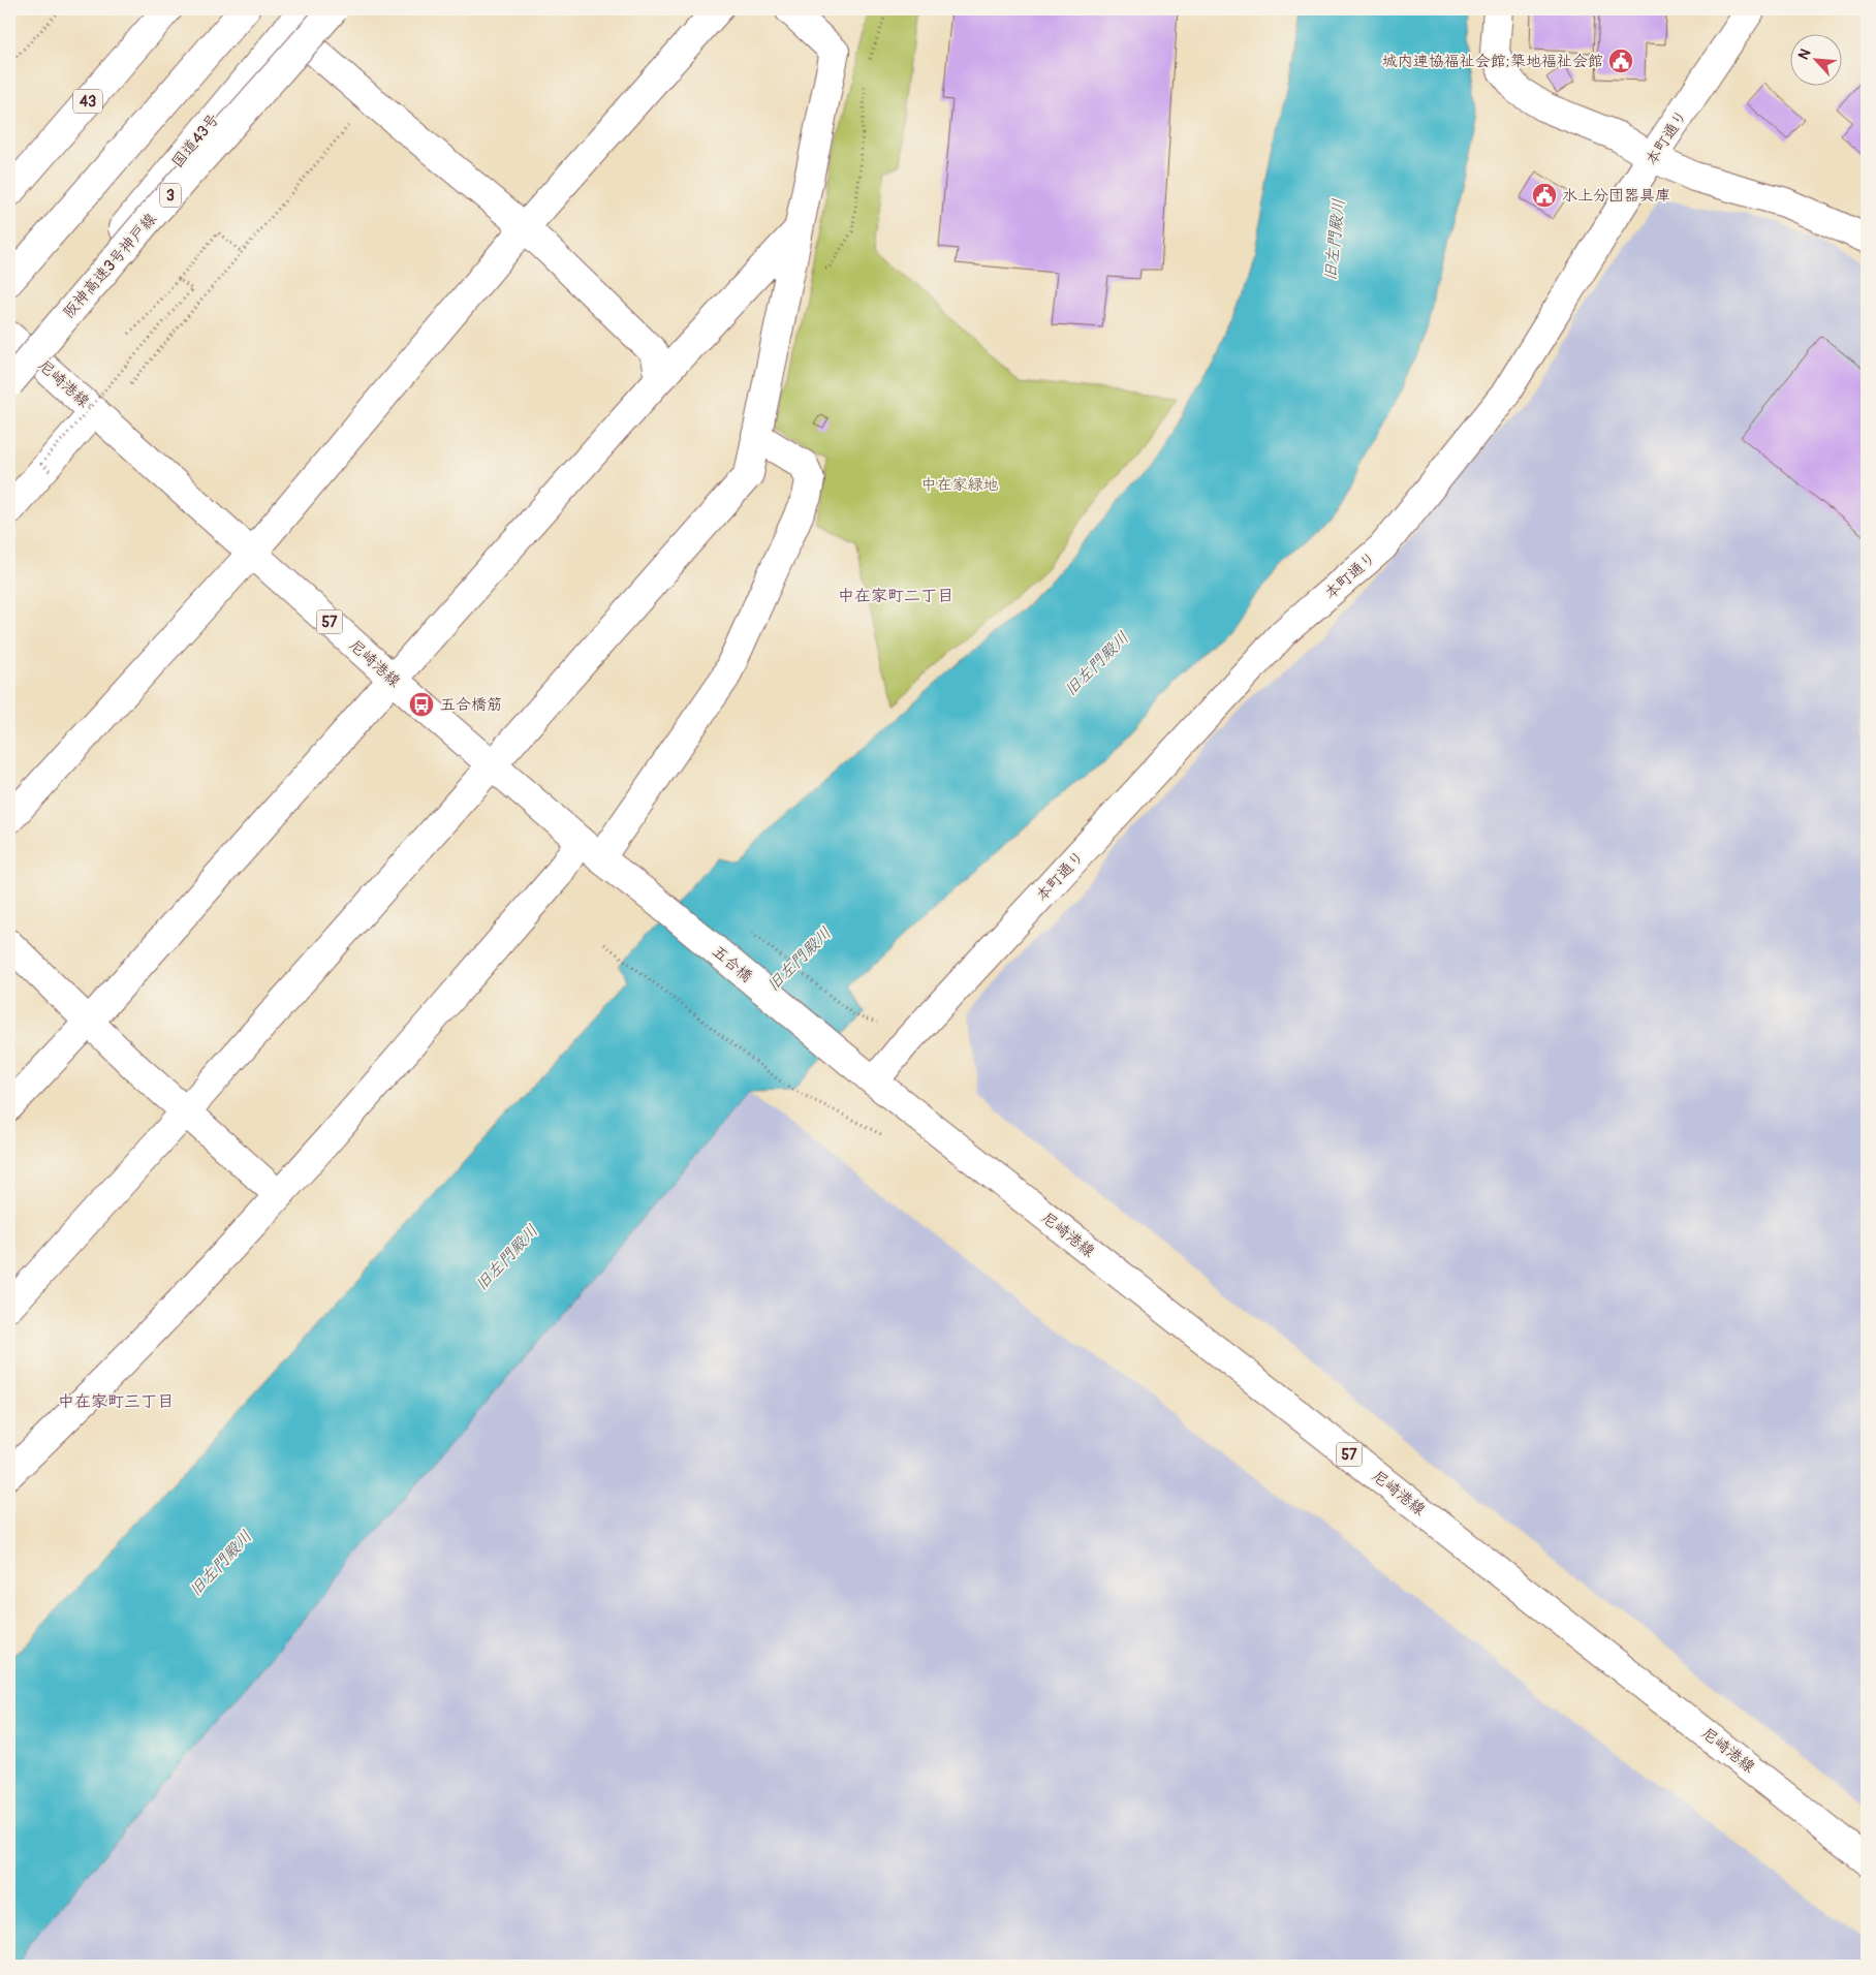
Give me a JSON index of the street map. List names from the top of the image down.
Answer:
{
  "streets": {
    "main road": [
      "43",
      "本町通り",
      "国道43号",
      "3",
      "阪神高速3号神戸線",
      "尼崎港線",
      "57",
      "五合橋"
    ]
  },
  "crossings": [
    ["本町通り", "尼崎港線"],
    ["国道43号", "尼崎港線"],
    ["尼崎港線", "五合橋"]
  ],
  "districts": ["中在家町二丁目", "中在家町三丁目"],
  "water": ["旧左門殿川"],
  "parks": ["中在家緑地"],
  "places": {
    "public building": ["城内連協福祉会館;築地福祉会館", "水上分団器具庫"],
    "bus stop": ["五合橋筋"]
  },
  "north": "top left"
}
